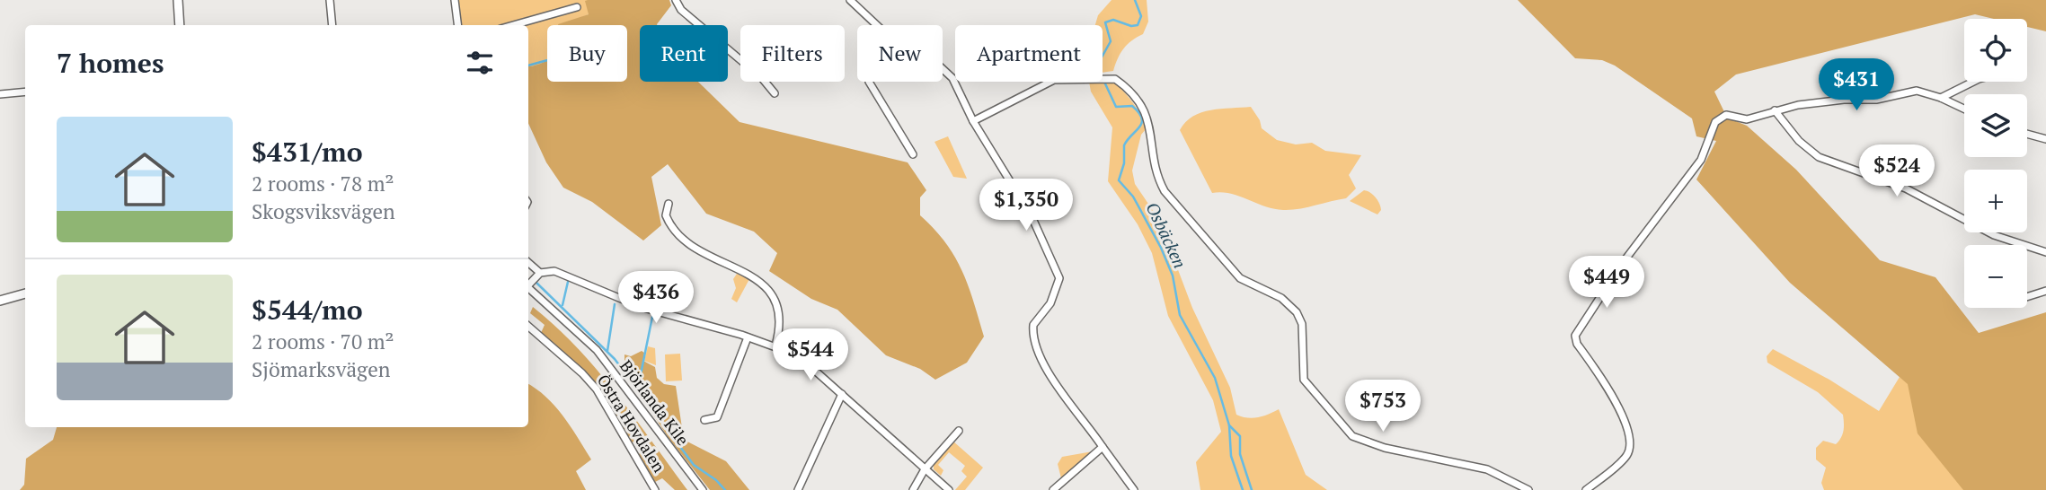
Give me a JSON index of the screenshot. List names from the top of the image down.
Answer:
{
  "streets": {
    "street": ["Björlanda Kile", "Östra Hovdalen"]
  },
  "water": ["Osbäcken"],
  "page": {
    "map_buttons": ["+", "−"],
    "chip": [
      "Buy",
      "Rent",
      "Filters",
      "New",
      "Apartment"
    ],
    "heading": "7 homes",
    "price": [
      "$431",
      "$524",
      "$1,350",
      "$449",
      "$436",
      "$544",
      "$753"
    ],
    "list": [
      {
        "name": "$431/mo",
        "note": "2 rooms · 78 m² · Skogsviksvägen"
      },
      {
        "name": "$544/mo",
        "note": "2 rooms · 70 m² · Sjömarksvägen"
      }
    ]
  }
}
